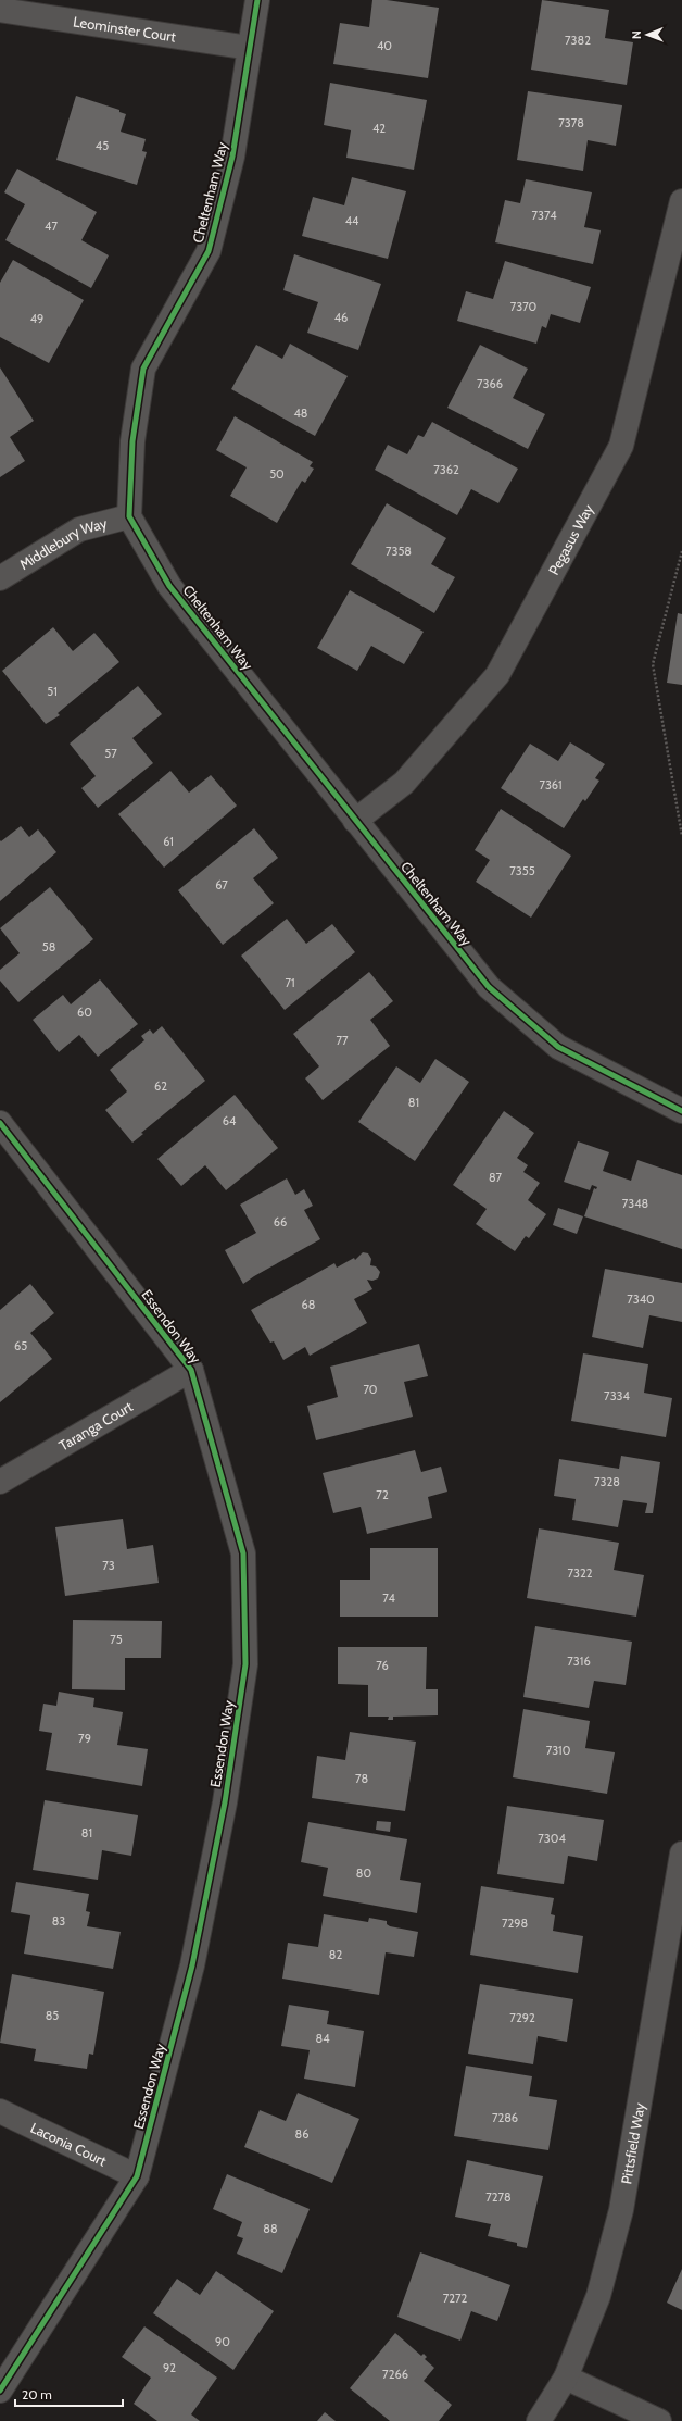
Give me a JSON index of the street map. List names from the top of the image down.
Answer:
{
  "streets": {
    "street": [
      "Leominster Court",
      "Cheltenham Way",
      "Pegasus Way",
      "Middlebury Way",
      "Essendon Way",
      "Taranga Court",
      "Laconia Court",
      "Pittsfield Way"
    ]
  },
  "crossings": [
    ["Leominster Court", "Cheltenham Way"],
    ["Cheltenham Way", "Pegasus Way"],
    ["Cheltenham Way", "Middlebury Way"],
    ["Essendon Way", "Taranga Court"],
    ["Essendon Way", "Laconia Court"]
  ],
  "house_numbers": [
    "7382",
    "40",
    "7378",
    "42",
    "45",
    "7374",
    "44",
    "47",
    "7370",
    "46",
    "49",
    "7366",
    "48",
    "7362",
    "50",
    "7358",
    "51",
    "57",
    "7361",
    "61",
    "7355",
    "67",
    "58",
    "71",
    "60",
    "77",
    "62",
    "81",
    "64",
    "87",
    "7348",
    "66",
    "7340",
    "68",
    "65",
    "70",
    "7334",
    "7328",
    "72",
    "73",
    "7322",
    "74",
    "75",
    "7316",
    "76",
    "79",
    "7310",
    "78",
    "81",
    "7304",
    "80",
    "83",
    "7298",
    "82",
    "85",
    "7292",
    "84",
    "7286",
    "86",
    "7278",
    "88",
    "7272",
    "90",
    "92",
    "7266"
  ],
  "scale_bar": "20 m",
  "north": "left"
}
